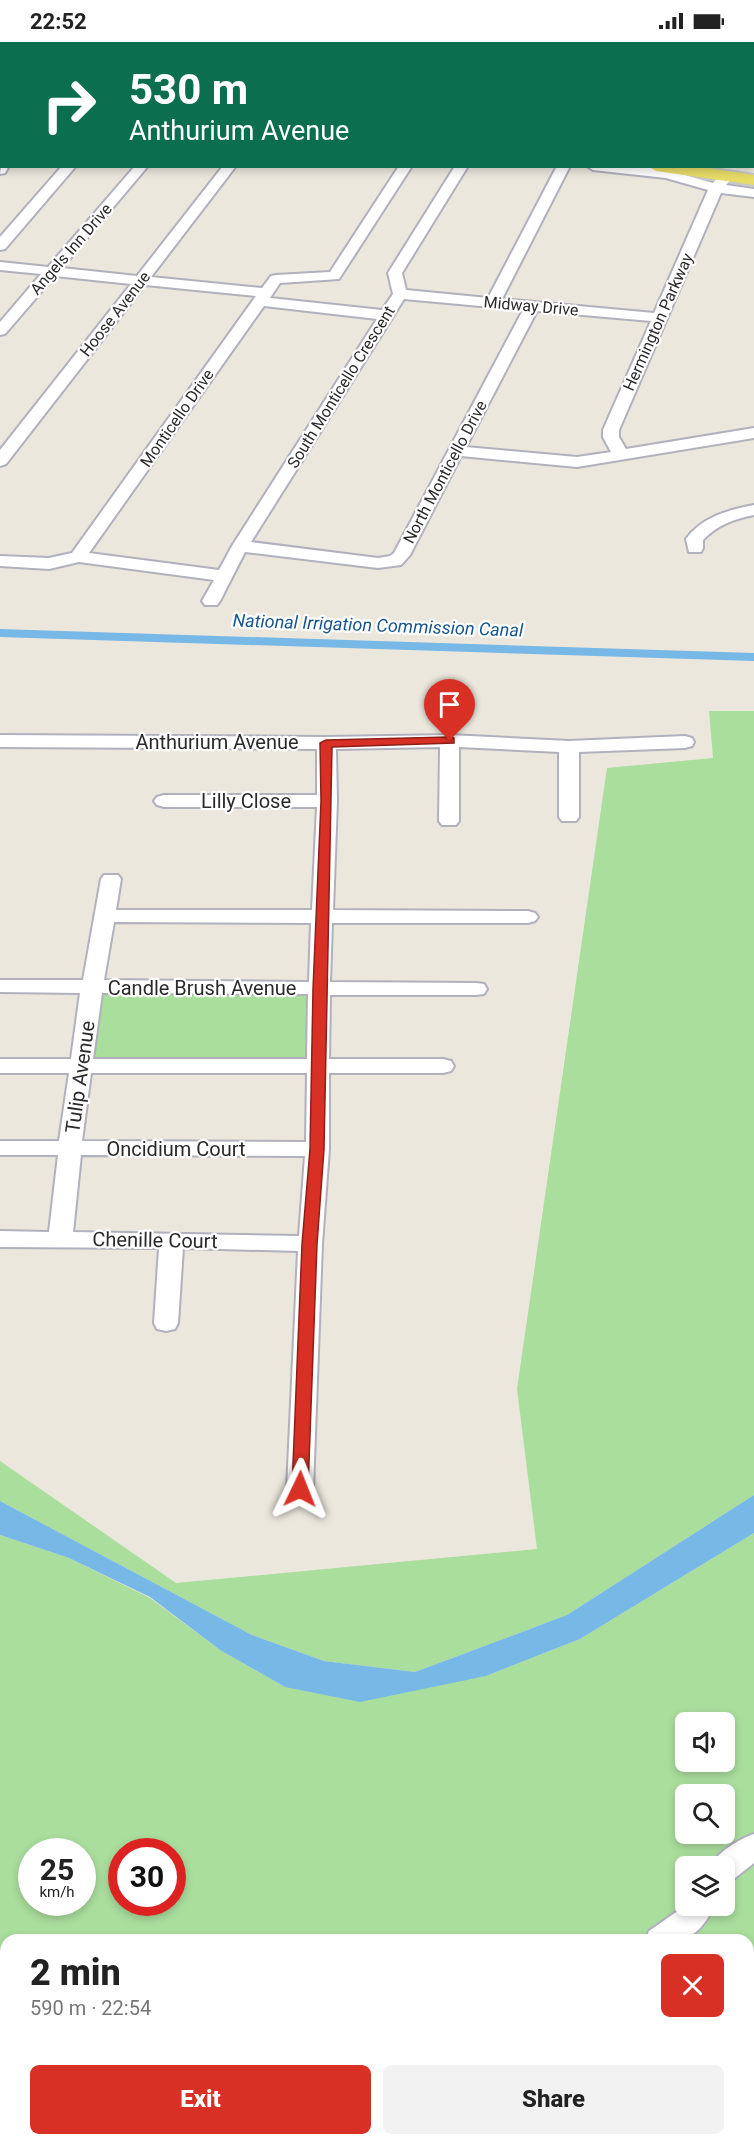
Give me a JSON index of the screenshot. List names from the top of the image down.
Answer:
{
  "streets": {
    "street": [
      "Angels Inn Drive",
      "Midway Drive",
      "Hoose Avenue",
      "Hermington Parkway",
      "South Monticello Crescent",
      "Monticello Drive",
      "North Monticello Drive",
      "Anthurium Avenue",
      "Lilly Close",
      "Candle Brush Avenue",
      "Tulip Avenue",
      "Oncidium Court",
      "Chenille Court"
    ]
  },
  "crossings": [
    ["Midway Drive", "Hermington Parkway"],
    ["Midway Drive", "South Monticello Crescent"],
    ["Midway Drive", "North Monticello Drive"],
    ["South Monticello Crescent", "North Monticello Drive"],
    ["Candle Brush Avenue", "Tulip Avenue"],
    ["Tulip Avenue", "Oncidium Court"],
    ["Tulip Avenue", "Chenille Court"]
  ],
  "water": ["National Irrigation Commission Canal"],
  "page": {
    "status": "22:52",
    "turn": ["530 m", "Anthurium Avenue"],
    "speed": "25 km/h",
    "limit": "30",
    "heading": ["2 min", "590 m · 22:54"],
    "buttons": ["Exit", "Share"]
  }
}
